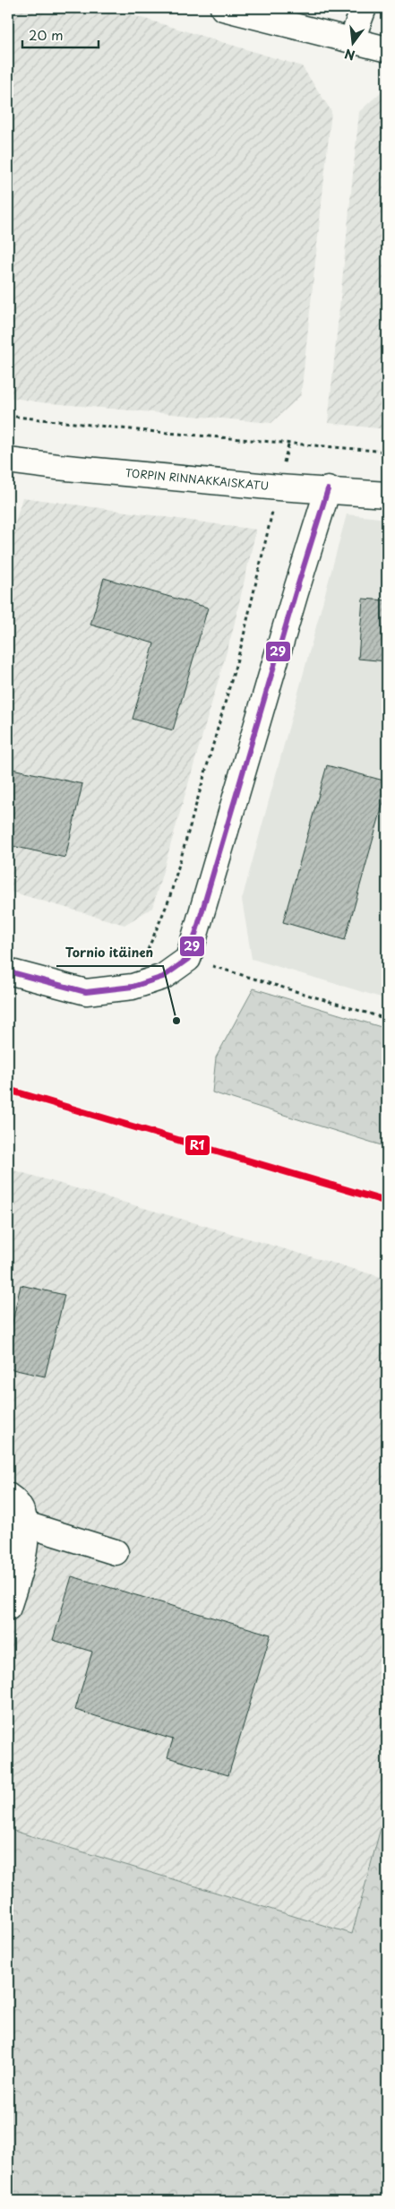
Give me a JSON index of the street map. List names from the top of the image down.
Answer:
{
  "streets": {
    "street": ["TORPIN RINNAKKAISKATU"]
  },
  "places": ["Tornio itäinen"],
  "lines": ["transit line 29", "transit line R1"],
  "scale_bar": "20 m",
  "north": "bottom"
}
